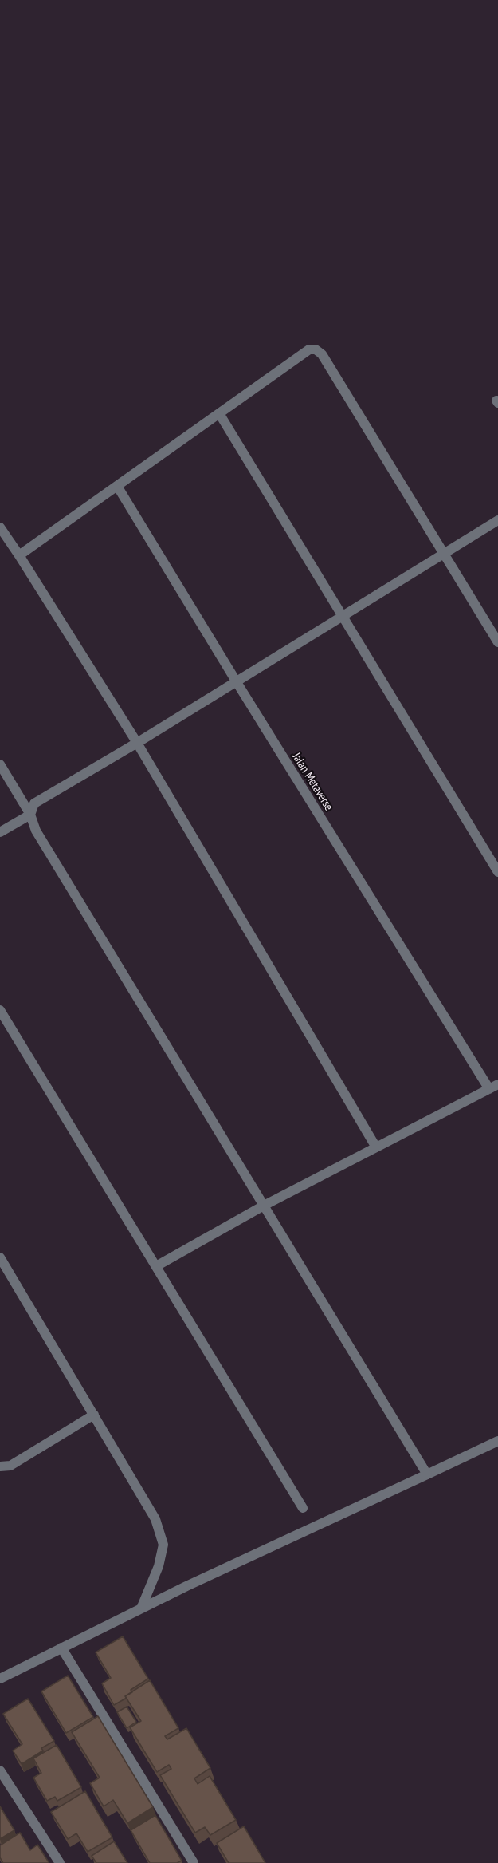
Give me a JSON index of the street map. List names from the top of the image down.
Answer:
{
  "streets": {
    "street": ["Jalan Metaverse"]
  }
}
